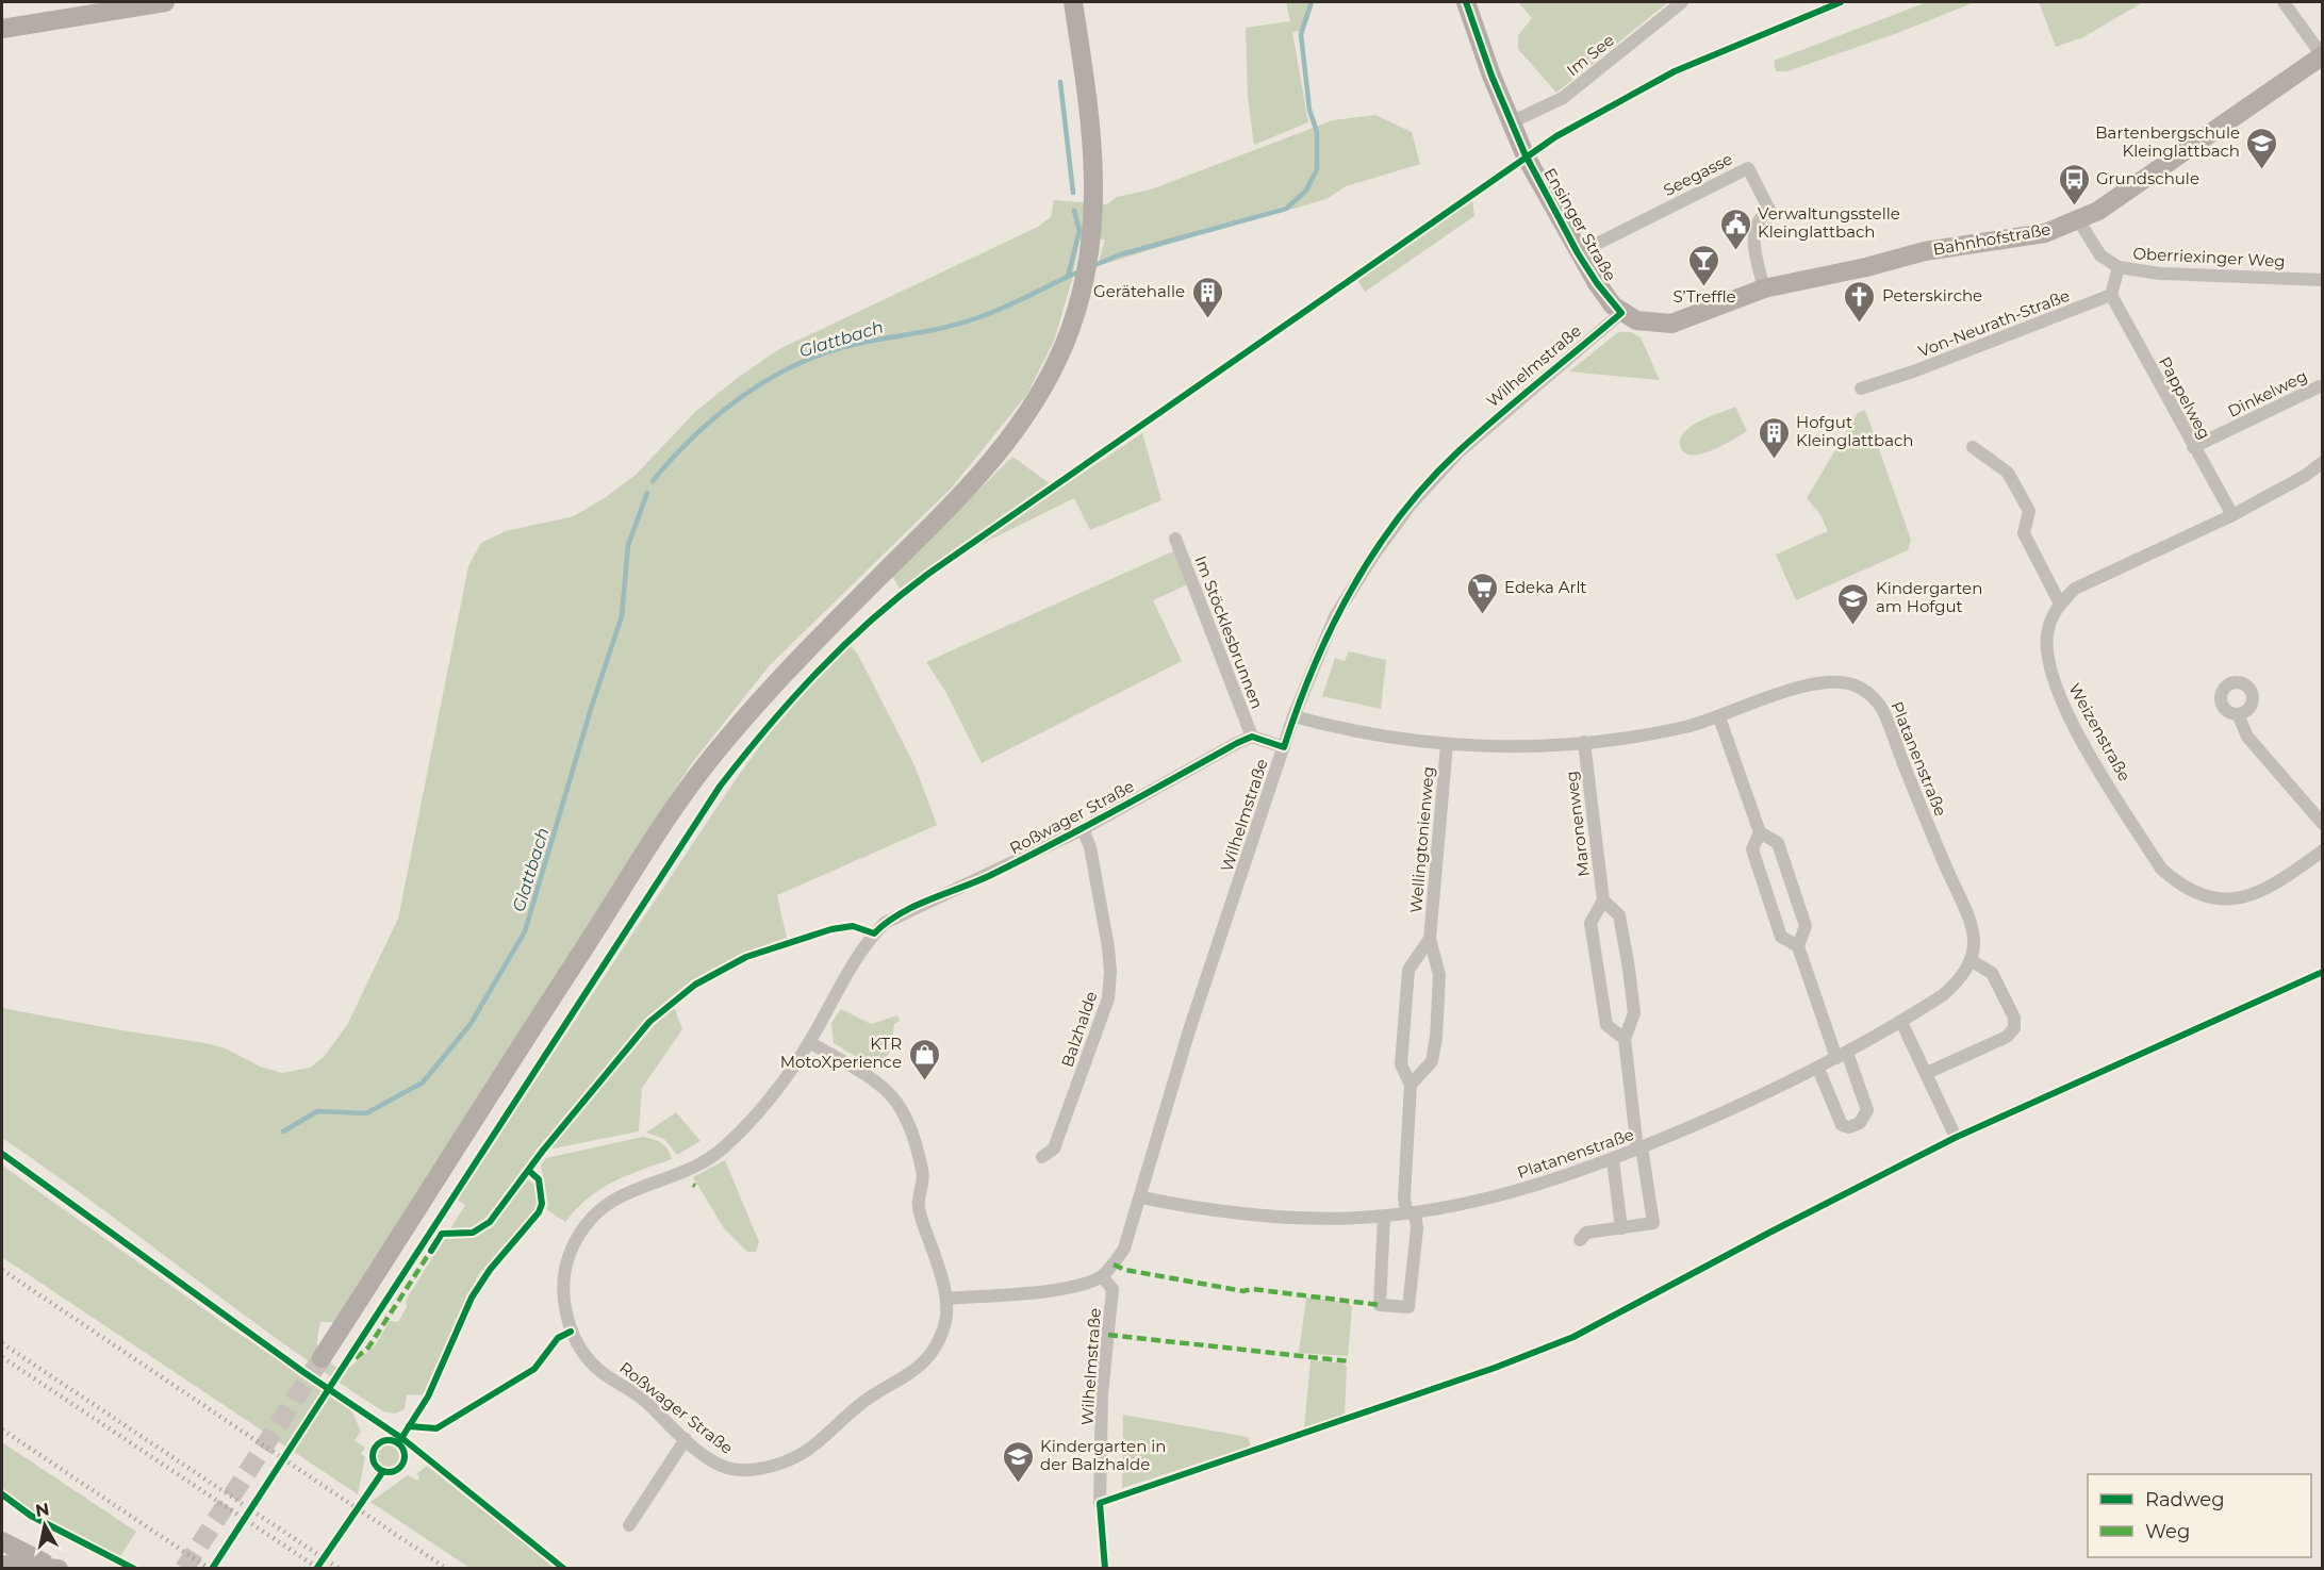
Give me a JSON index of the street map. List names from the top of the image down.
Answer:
{
  "streets": {
    "main road": ["Ensinger Straße", "Bahnhofstraße"],
    "street": [
      "Im See",
      "Seegasse",
      "Oberriexinger Weg",
      "Von-Neurath-Straße",
      "Wilhelmstraße",
      "Dinkelweg",
      "Pappelweg",
      "Im Stöcklesbrunnen",
      "Weizenstraße",
      "Platanenstraße",
      "Roßwager Straße",
      "Maronenweg",
      "Wellingtonienweg",
      "Balzhalde"
    ]
  },
  "crossings": [
    ["Im See", "Ensinger Straße"],
    ["Seegasse", "Ensinger Straße"],
    ["Seegasse", "Bahnhofstraße"],
    ["Ensinger Straße", "Bahnhofstraße"],
    ["Ensinger Straße", "Wilhelmstraße"],
    ["Bahnhofstraße", "Oberriexinger Weg"],
    ["Bahnhofstraße", "Wilhelmstraße"],
    ["Von-Neurath-Straße", "Pappelweg"],
    ["Wilhelmstraße", "Platanenstraße"],
    ["Wilhelmstraße", "Roßwager Straße"],
    ["Dinkelweg", "Pappelweg"],
    ["Pappelweg", "Weizenstraße"],
    ["Im Stöcklesbrunnen", "Roßwager Straße"],
    ["Platanenstraße", "Maronenweg"],
    ["Platanenstraße", "Wellingtonienweg"],
    ["Roßwager Straße", "Balzhalde"]
  ],
  "water": ["Glattbach"],
  "places": {
    "school or university": ["Bartenbergschule Kleinglattbach", "Kindergarten am Hofgut", "Kindergarten in der Balzhalde"],
    "bus stop": ["Grundschule"],
    "public building": ["Verwaltungsstelle Kleinglattbach"],
    "bar": ["S’Treffle"],
    "building": ["Gerätehalle", "Hofgut Kleinglattbach"],
    "church": ["Peterskirche"],
    "supermarket": ["Edeka Arlt"],
    "shop": ["KTR MotoXperience"]
  },
  "legend": ["Radweg", "Weg"],
  "north": "top"
}
